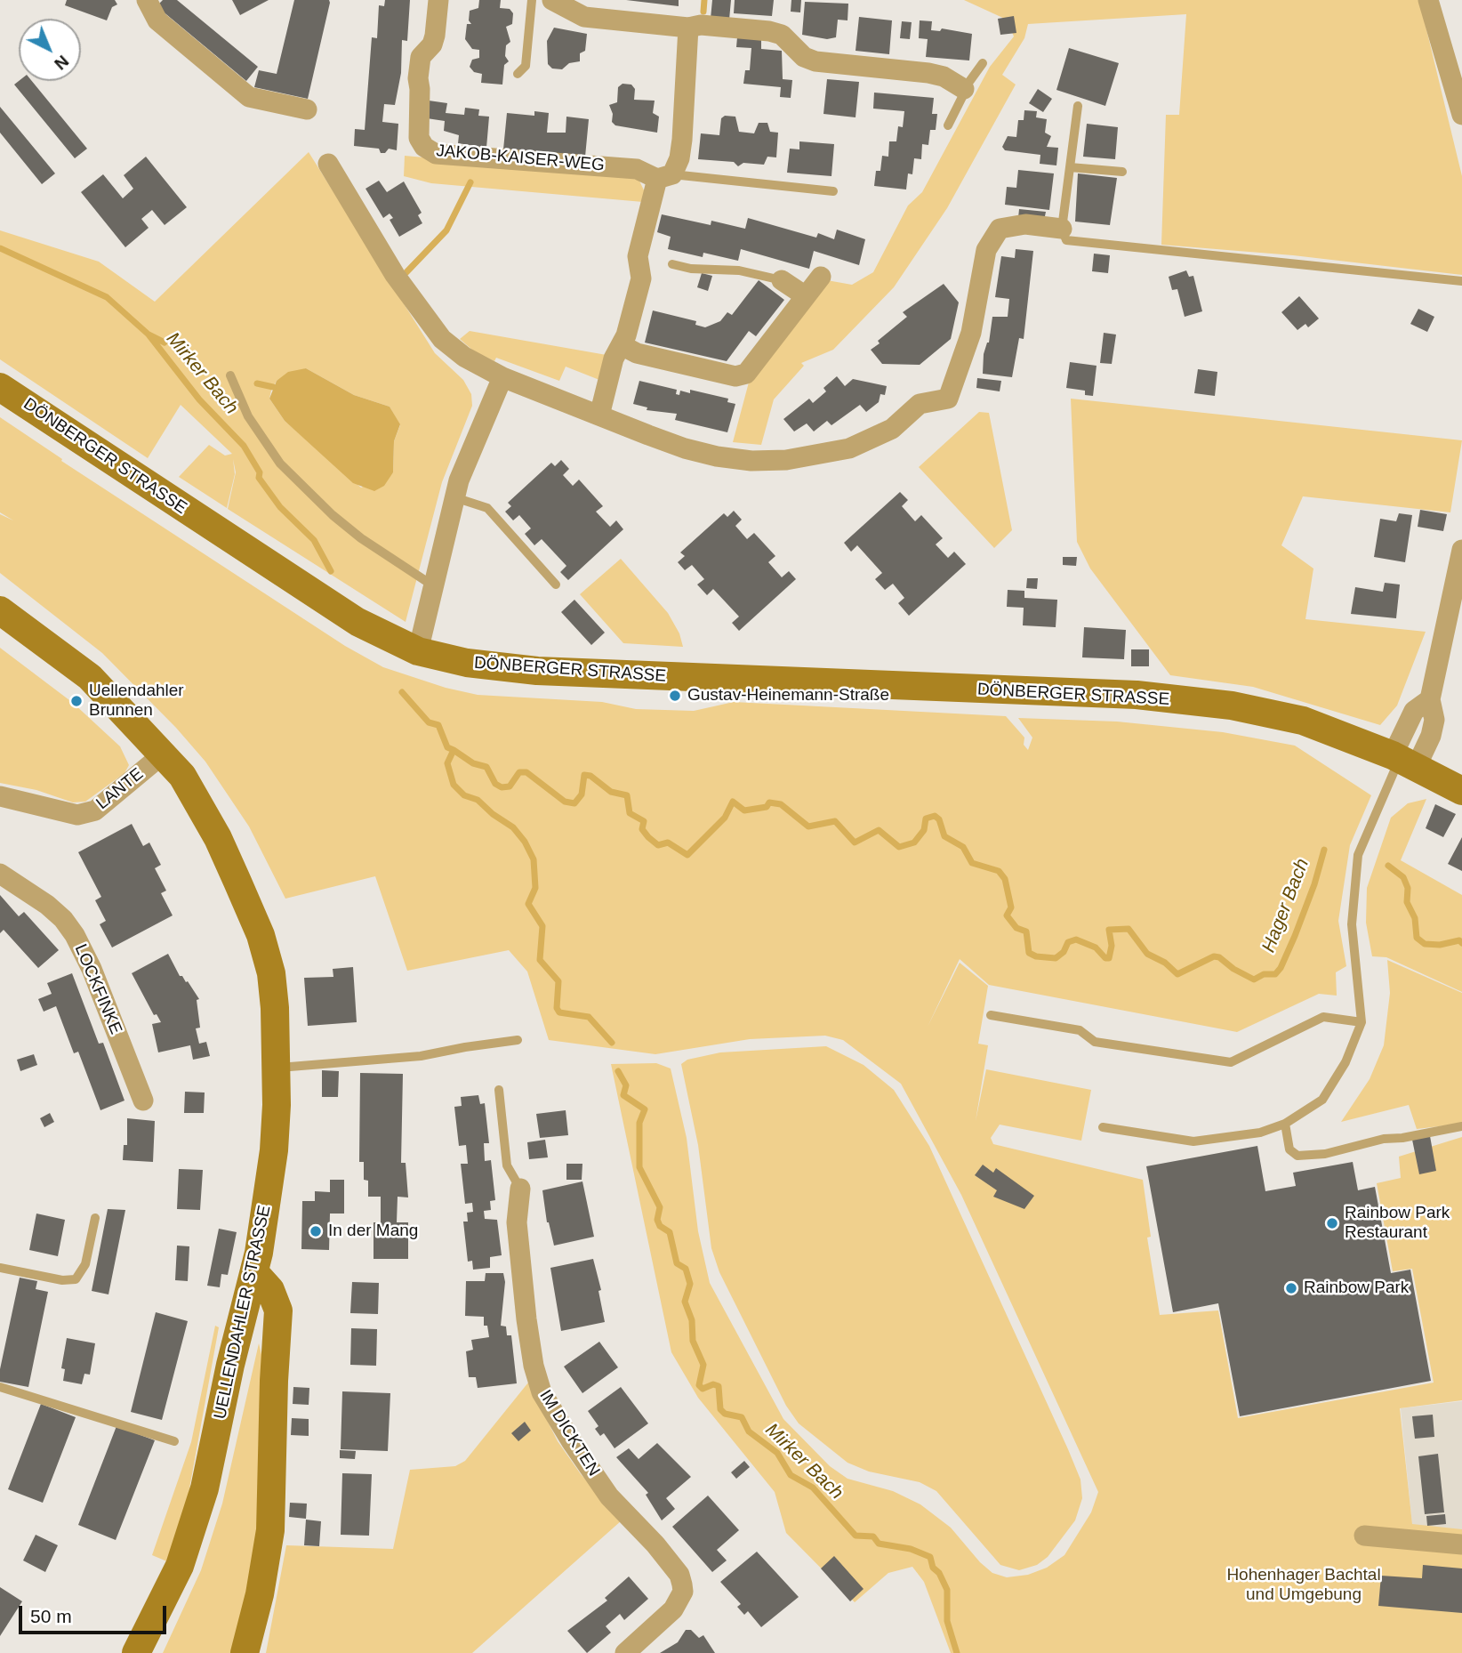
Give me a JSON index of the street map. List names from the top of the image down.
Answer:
{
  "streets": {
    "main road": ["DÖNBERGER STRASSE", "UELLENDAHLER STRASSE"],
    "street": [
      "JAKOB-KAISER-WEG",
      "LANTE",
      "LOCKFINKE",
      "IM DICKTEN"
    ]
  },
  "crossings": [
    ["LANTE", "UELLENDAHLER STRASSE"]
  ],
  "water": ["Mirker Bach", "Hager Bach"],
  "parks": ["Hohenhager Bachtal und Umgebung"],
  "places": [
    "Gustav-Heinemann-Straße",
    "Uellendahler Brunnen",
    "Rainbow Park Restaurant",
    "In der Mang",
    "Rainbow Park"
  ],
  "scale_bar": "50 m",
  "north": "bottom right"
}
